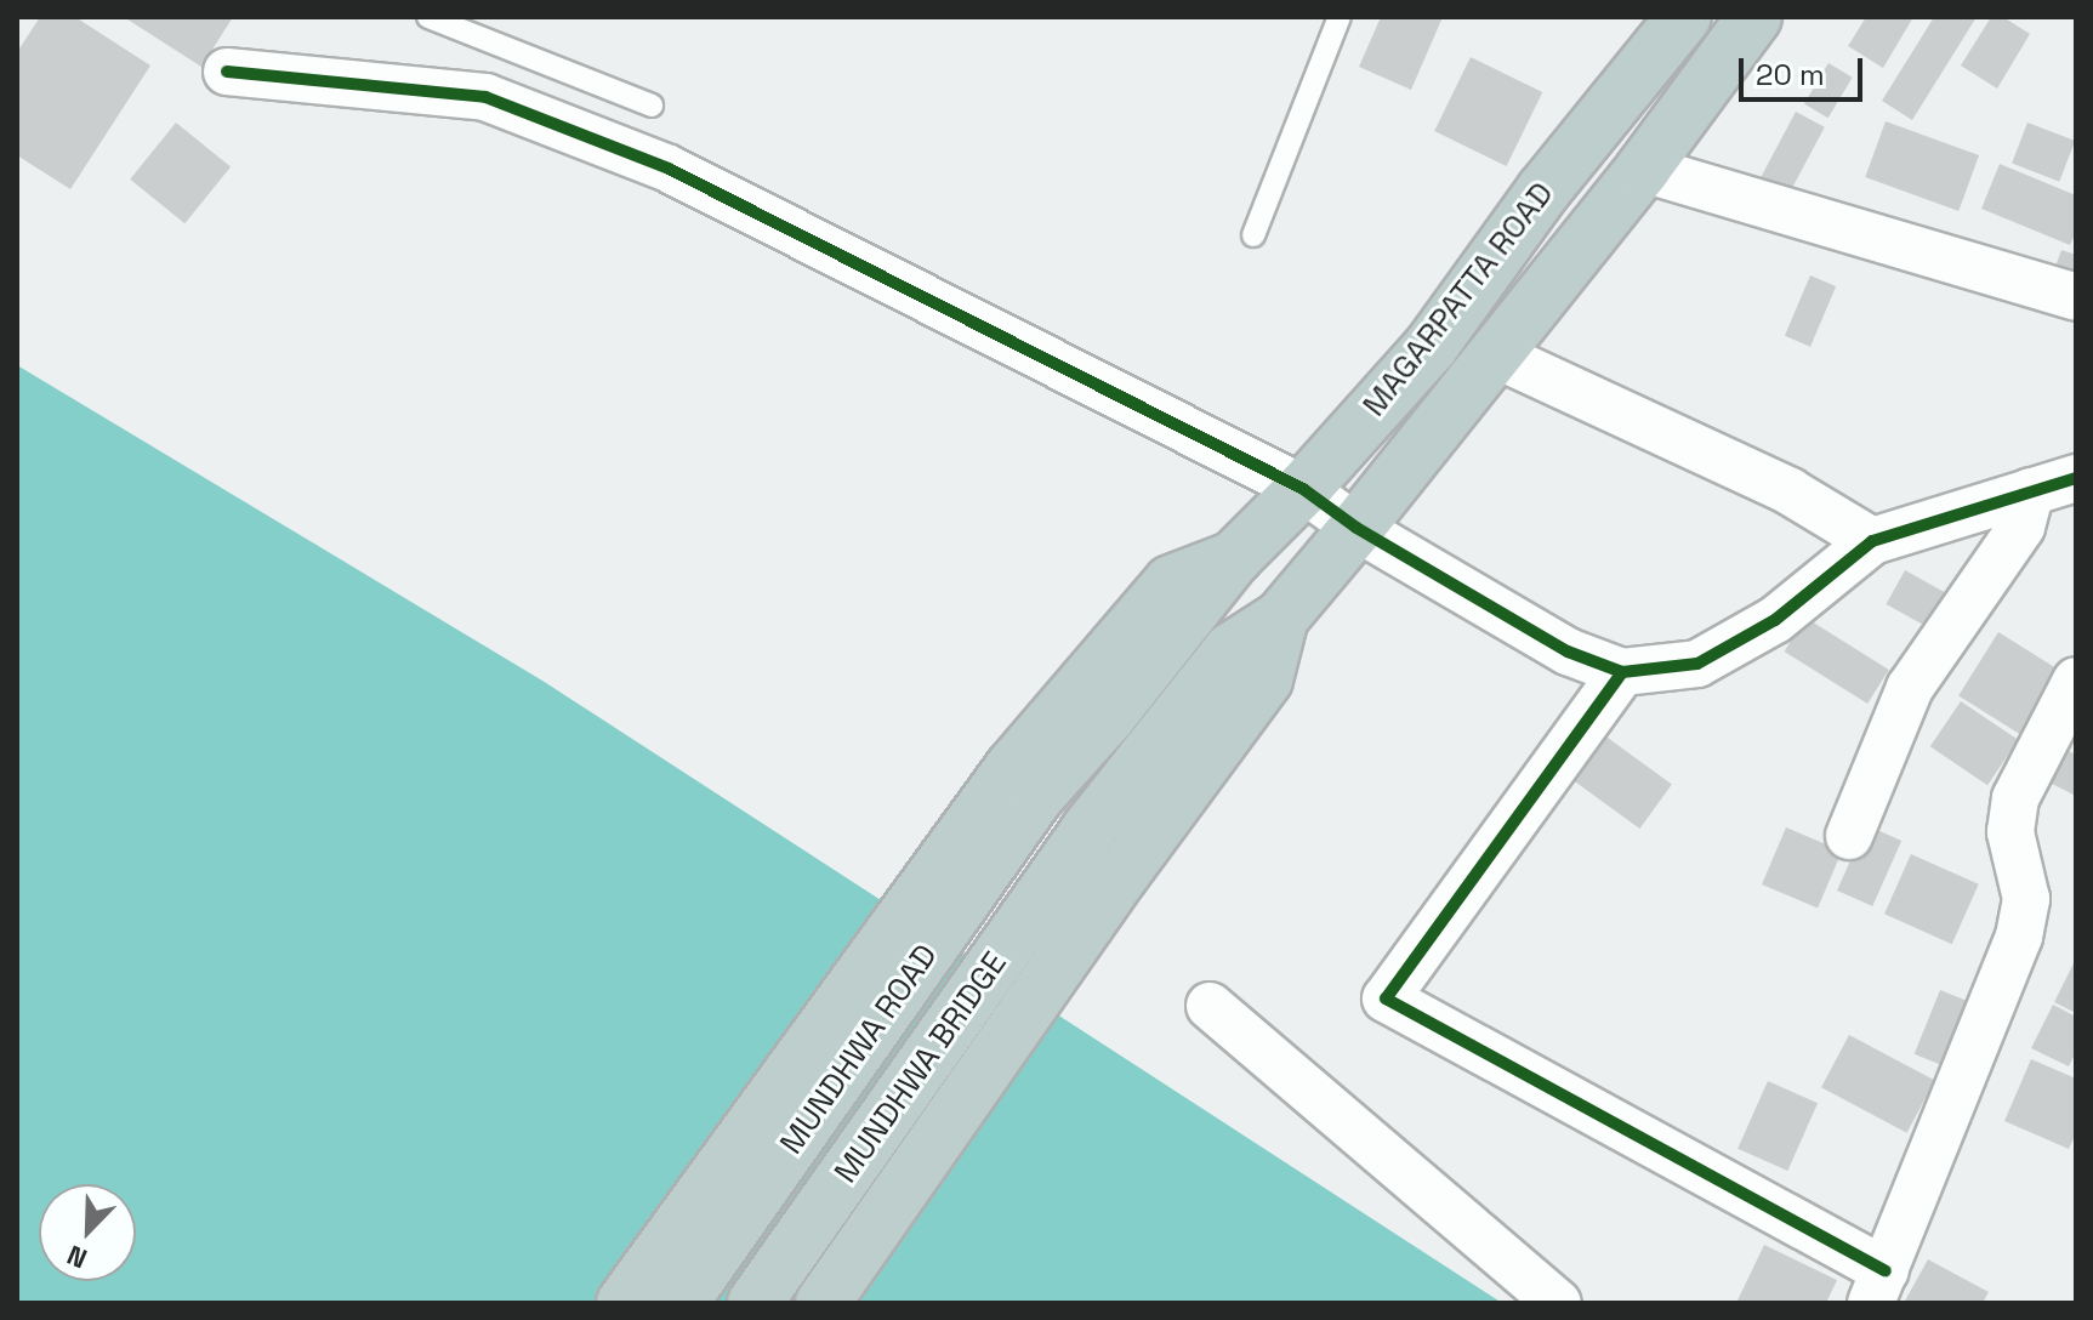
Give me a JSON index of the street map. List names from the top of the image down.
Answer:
{
  "streets": {
    "highway": ["MAGARPATTA ROAD", "MUNDHWA ROAD", "MUNDHWA BRIDGE"]
  },
  "crossings": [
    ["MAGARPATTA ROAD", "MUNDHWA ROAD"]
  ],
  "scale_bar": "20 m",
  "north": "bottom left"
}
